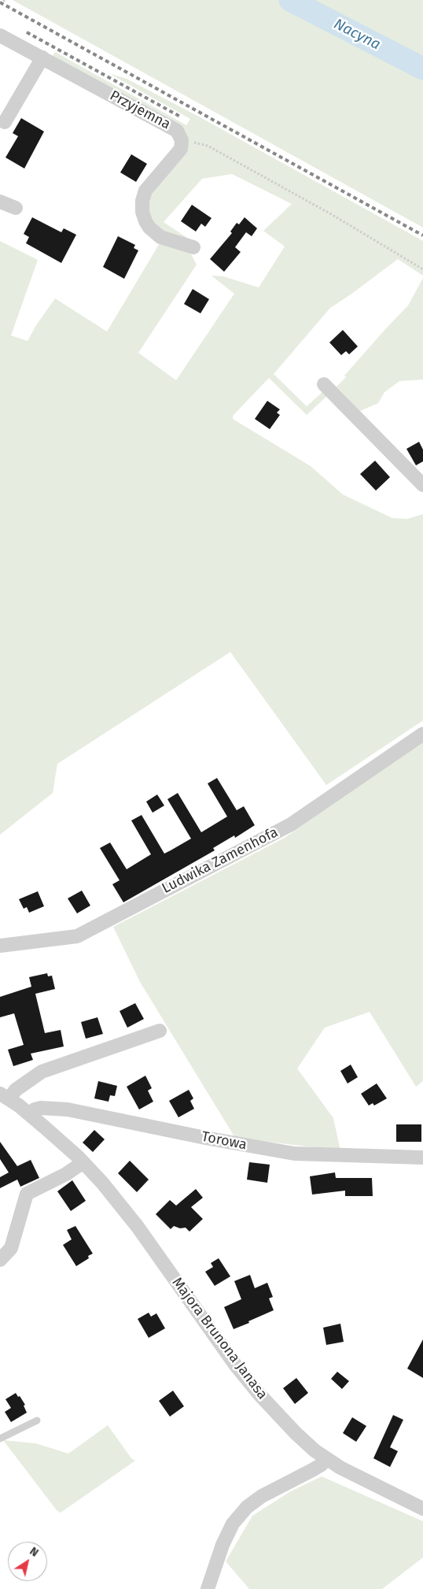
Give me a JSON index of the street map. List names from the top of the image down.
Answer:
{
  "streets": {
    "street": [
      "Przyjemna",
      "Ludwika Zamenhofa",
      "Torowa",
      "Majora Brunona Janasa"
    ]
  },
  "crossings": [
    ["Torowa", "Majora Brunona Janasa"]
  ],
  "water": ["Nacyna"],
  "north": "top right"
}
